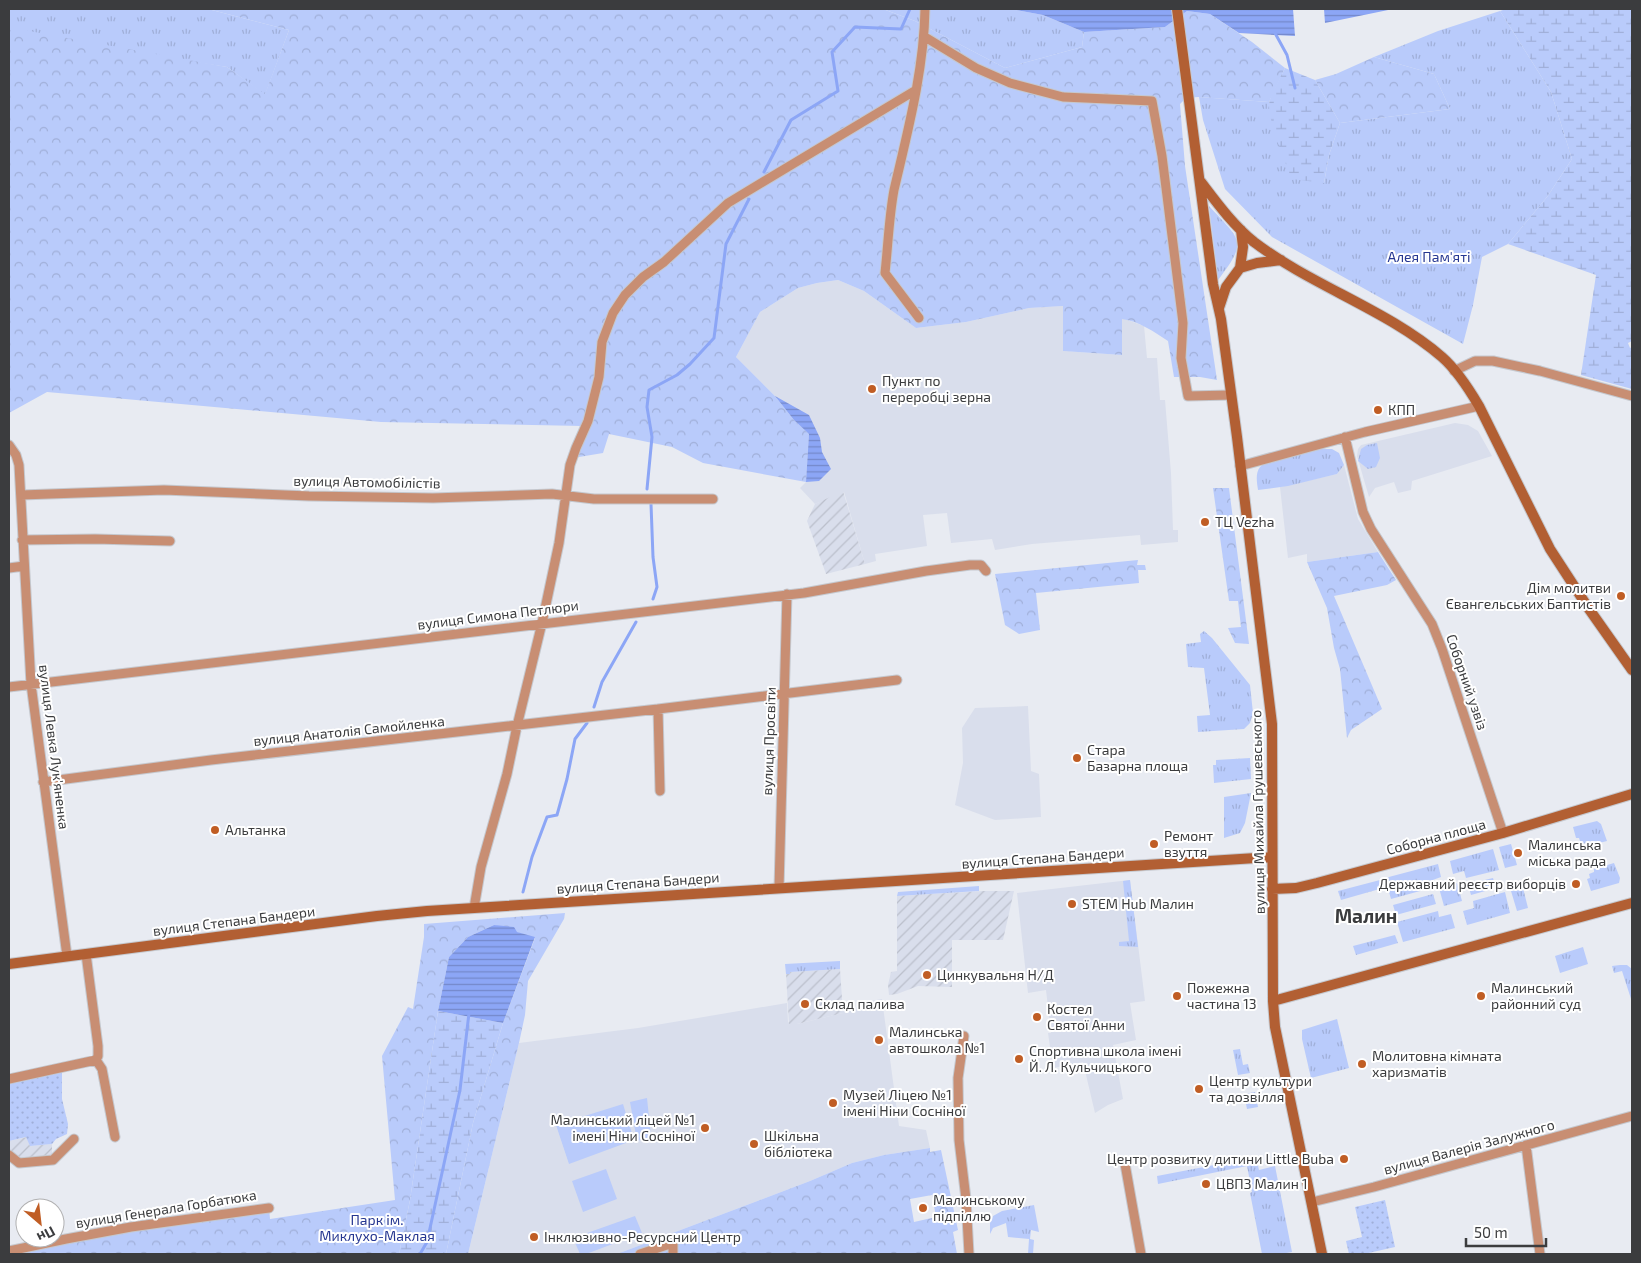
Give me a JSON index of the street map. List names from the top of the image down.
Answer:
{
  "streets": {
    "street": [
      "вулиця Автомобілістів",
      "вулиця Симона Петлюри",
      "Соборний узвіз",
      "вулиця Анатолія Самойленка",
      "вулиця Просвіти",
      "вулиця Левка Лук'яненка",
      "вулиця Михайла Грушевського",
      "Соборна площа",
      "вулиця Степана Бандери",
      "вулиця Валерія Залужного",
      "вулиця Генерала Горбатюка"
    ]
  },
  "crossings": [
    ["вулиця Автомобілістів", "вулиця Левка Лук'яненка"],
    ["вулиця Симона Петлюри", "вулиця Просвіти"],
    ["вулиця Симона Петлюри", "вулиця Левка Лук'яненка"],
    ["Соборний узвіз", "Соборна площа"],
    ["вулиця Анатолія Самойленка", "вулиця Просвіти"],
    ["вулиця Анатолія Самойленка", "вулиця Левка Лук'яненка"],
    ["вулиця Просвіти", "вулиця Степана Бандери"],
    ["вулиця Левка Лук'яненка", "вулиця Степана Бандери"],
    ["вулиця Михайла Грушевського", "Соборна площа"],
    ["вулиця Михайла Грушевського", "вулиця Степана Бандери"],
    ["вулиця Михайла Грушевського", "вулиця Валерія Залужного"]
  ],
  "districts": ["Малин"],
  "parks": ["Алея Пам'яті", "Парк ім. Миклухо-Маклая"],
  "places": [
    "Пункт по переробці зерна",
    "КПП",
    "ТЦ Vezha",
    "Дім молитви Євангельських Баптистів",
    "Стара Базарна площа",
    "Альтанка",
    "Ремонт взуття",
    "Малинська міська рада",
    "Державний реєстр виборців",
    "STEM Hub Малин",
    "Цинкувальня Н/Д",
    "Пожежна частина 13",
    "Малинський районний суд",
    "Склад палива",
    "Костел Святої Анни",
    "Малинська автошкола №1",
    "Спортивна школа імені Й. Л. Кульчицького",
    "Молитовна кімната харизматів",
    "Центр культури та дозвілля",
    "Музей Ліцею №1 імені Ніни Сосніної",
    "Малинський ліцей №1 імені Ніни Сосніної",
    "Шкільна бібліотека",
    "Центр розвитку дитини Little Buba",
    "ЦВПЗ Малин 1",
    "Малинському підпіллю",
    "Інклюзивно-Ресурсний Центр"
  ],
  "scale_bar": "50 m",
  "north": "bottom right"
}
